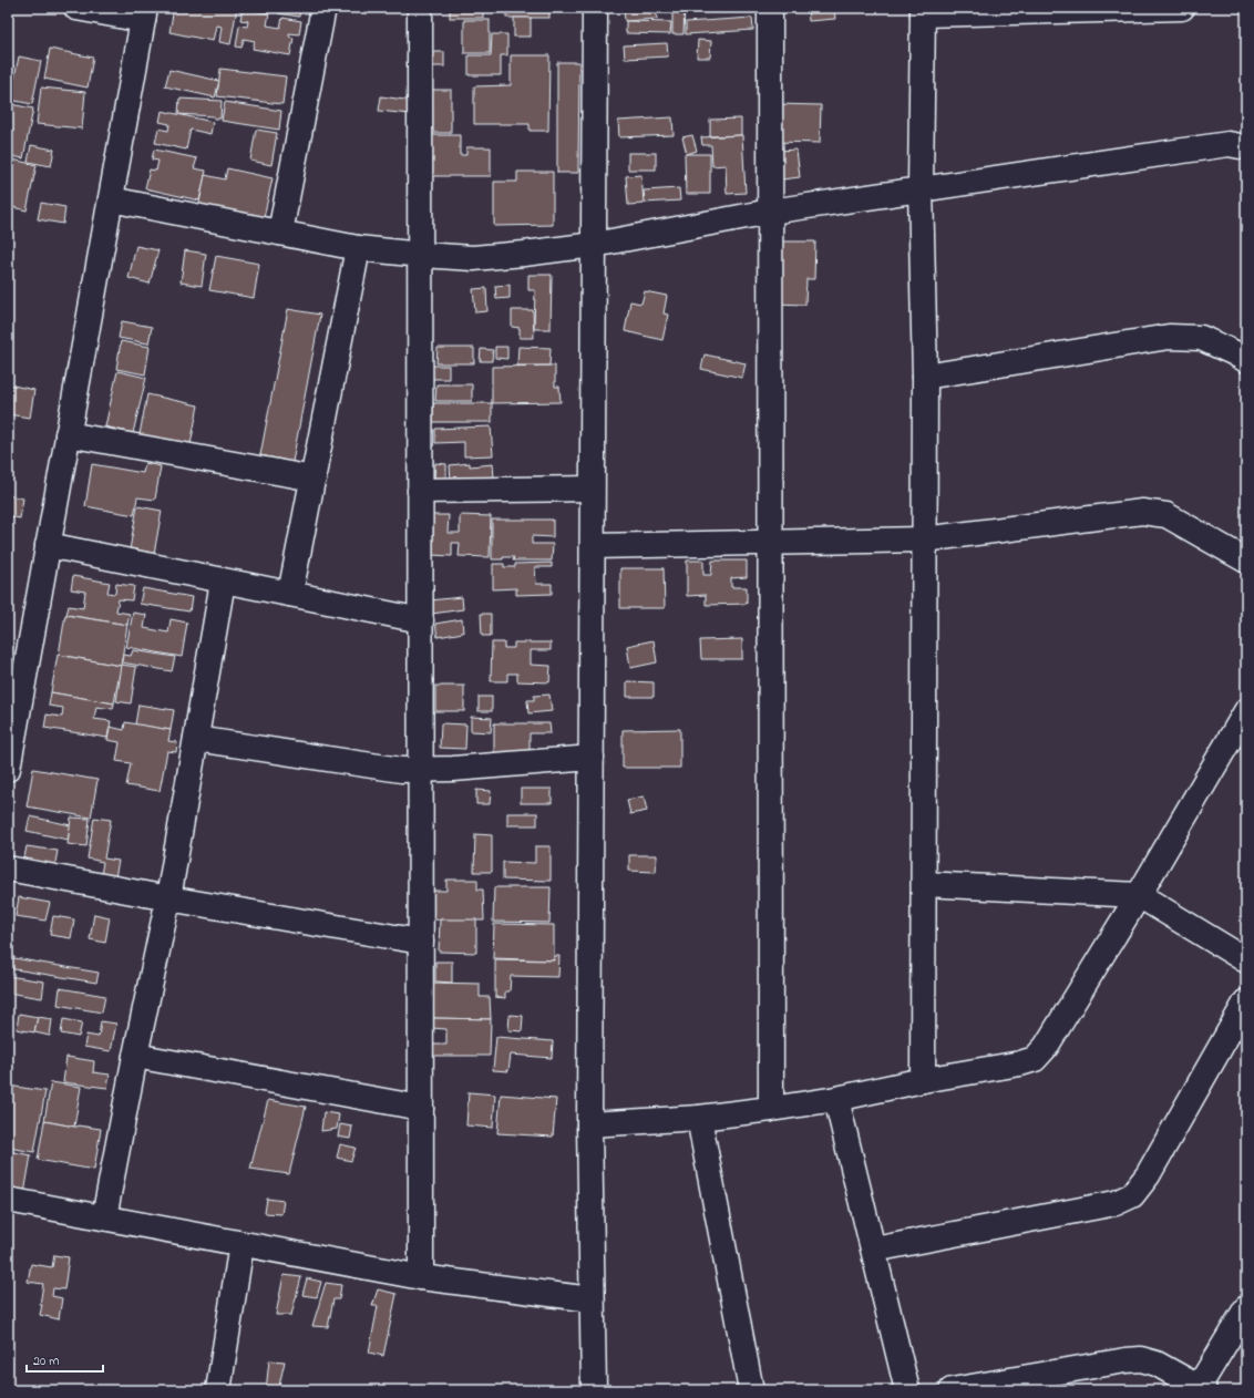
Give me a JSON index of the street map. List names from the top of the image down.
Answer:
{
  "scale_bar": "20 m"
}
